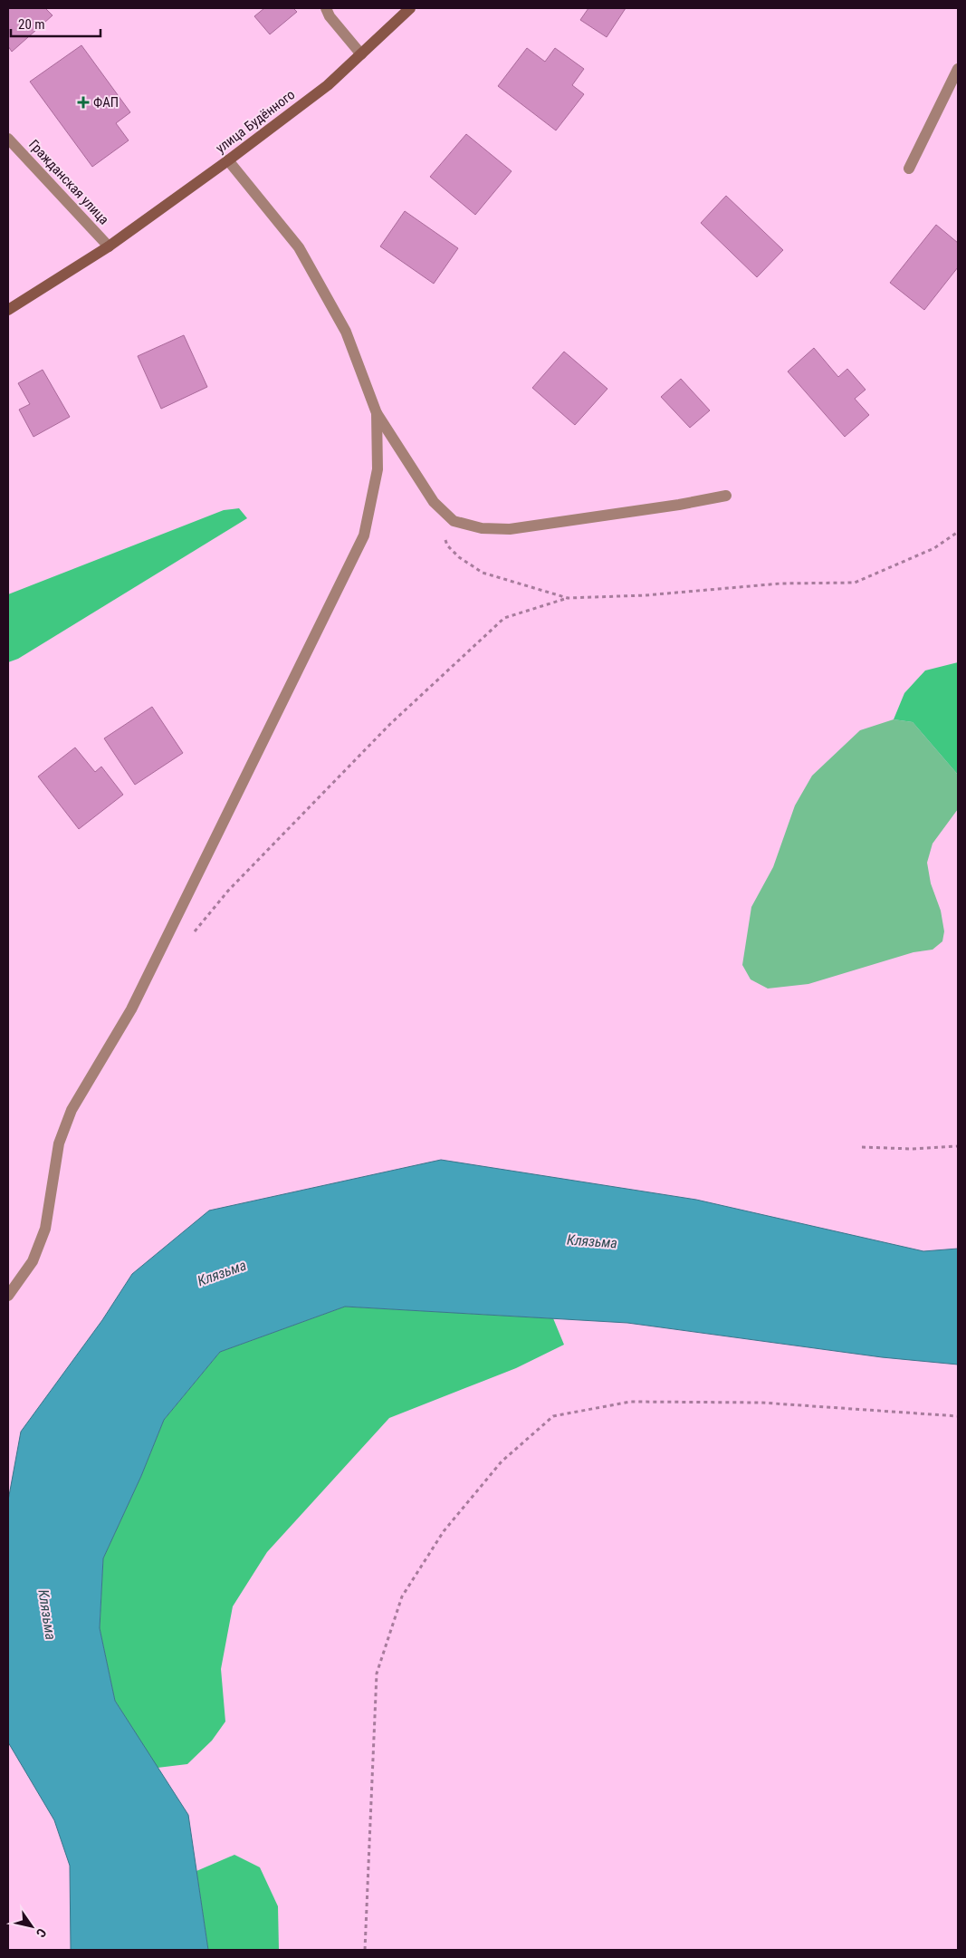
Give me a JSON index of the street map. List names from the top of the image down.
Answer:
{
  "streets": {
    "main road": ["улица Будённого"],
    "street": ["Гражданская улица"]
  },
  "crossings": [
    ["улица Будённого", "Гражданская улица"]
  ],
  "water": ["Клязьма"],
  "places": {
    "health": ["ФАП"]
  },
  "scale_bar": "20 m",
  "north": "bottom right"
}
